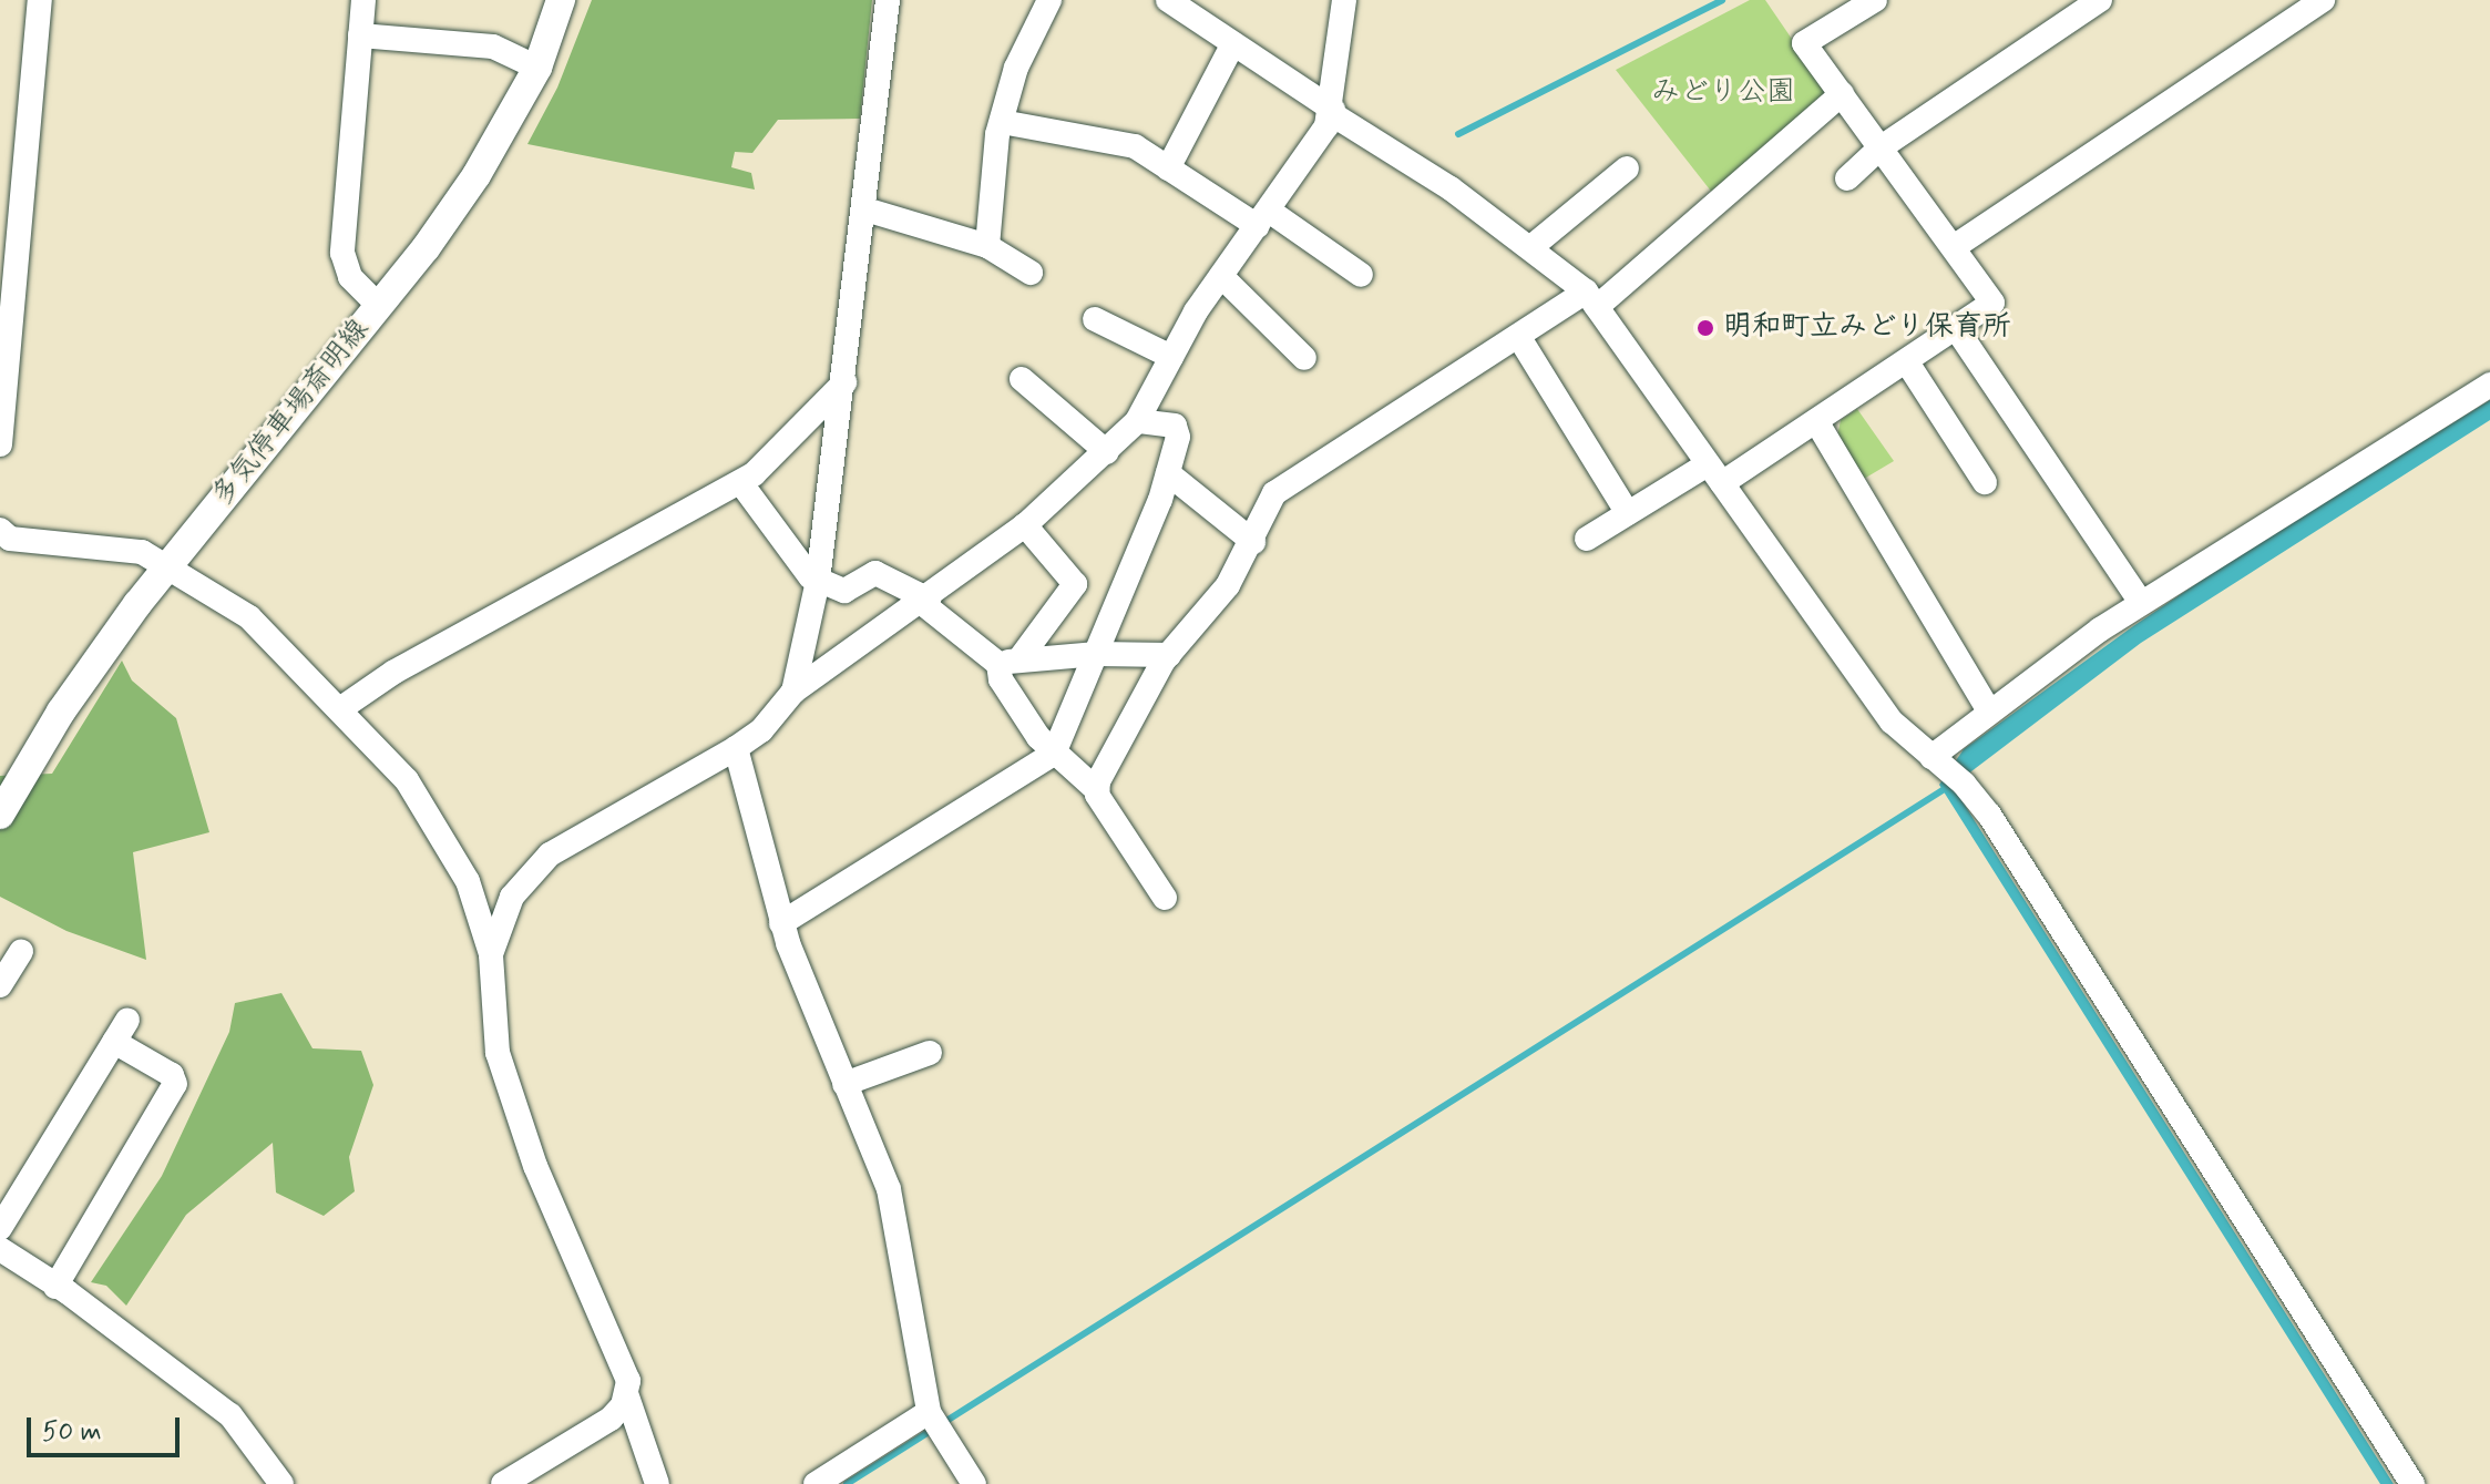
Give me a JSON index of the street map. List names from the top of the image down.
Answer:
{
  "streets": {
    "main road": ["多気停車場斎明線"]
  },
  "parks": ["みどり公園"],
  "places": ["明和町立みどり保育所"],
  "scale_bar": "50 m"
}
